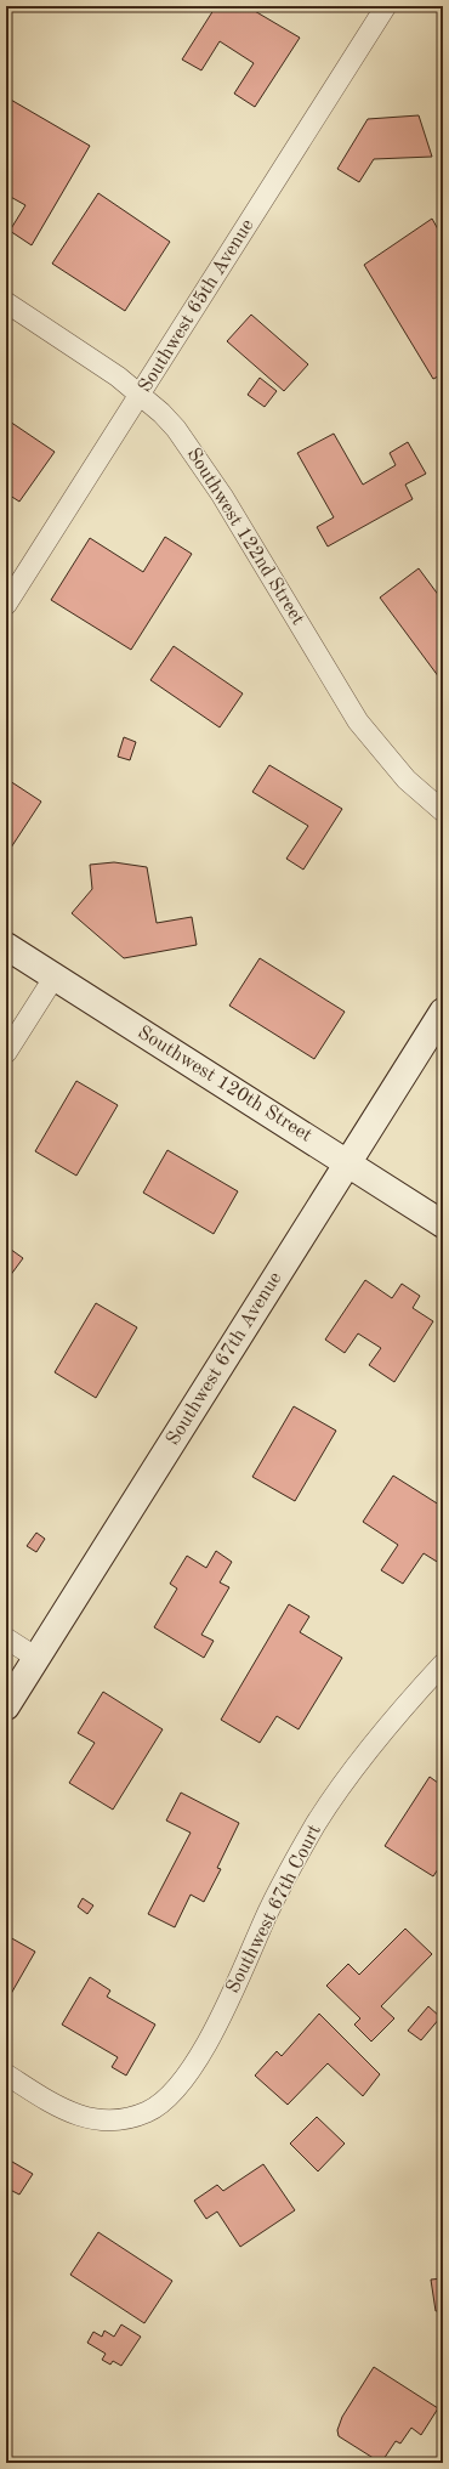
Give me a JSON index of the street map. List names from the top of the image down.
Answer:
{
  "streets": {
    "main road": ["Southwest 120th Street", "Southwest 67th Avenue"],
    "street": ["Southwest 65th Avenue", "Southwest 122nd Street", "Southwest 67th Court"]
  },
  "crossings": [
    ["Southwest 65th Avenue", "Southwest 122nd Street"],
    ["Southwest 120th Street", "Southwest 67th Avenue"]
  ]
}
